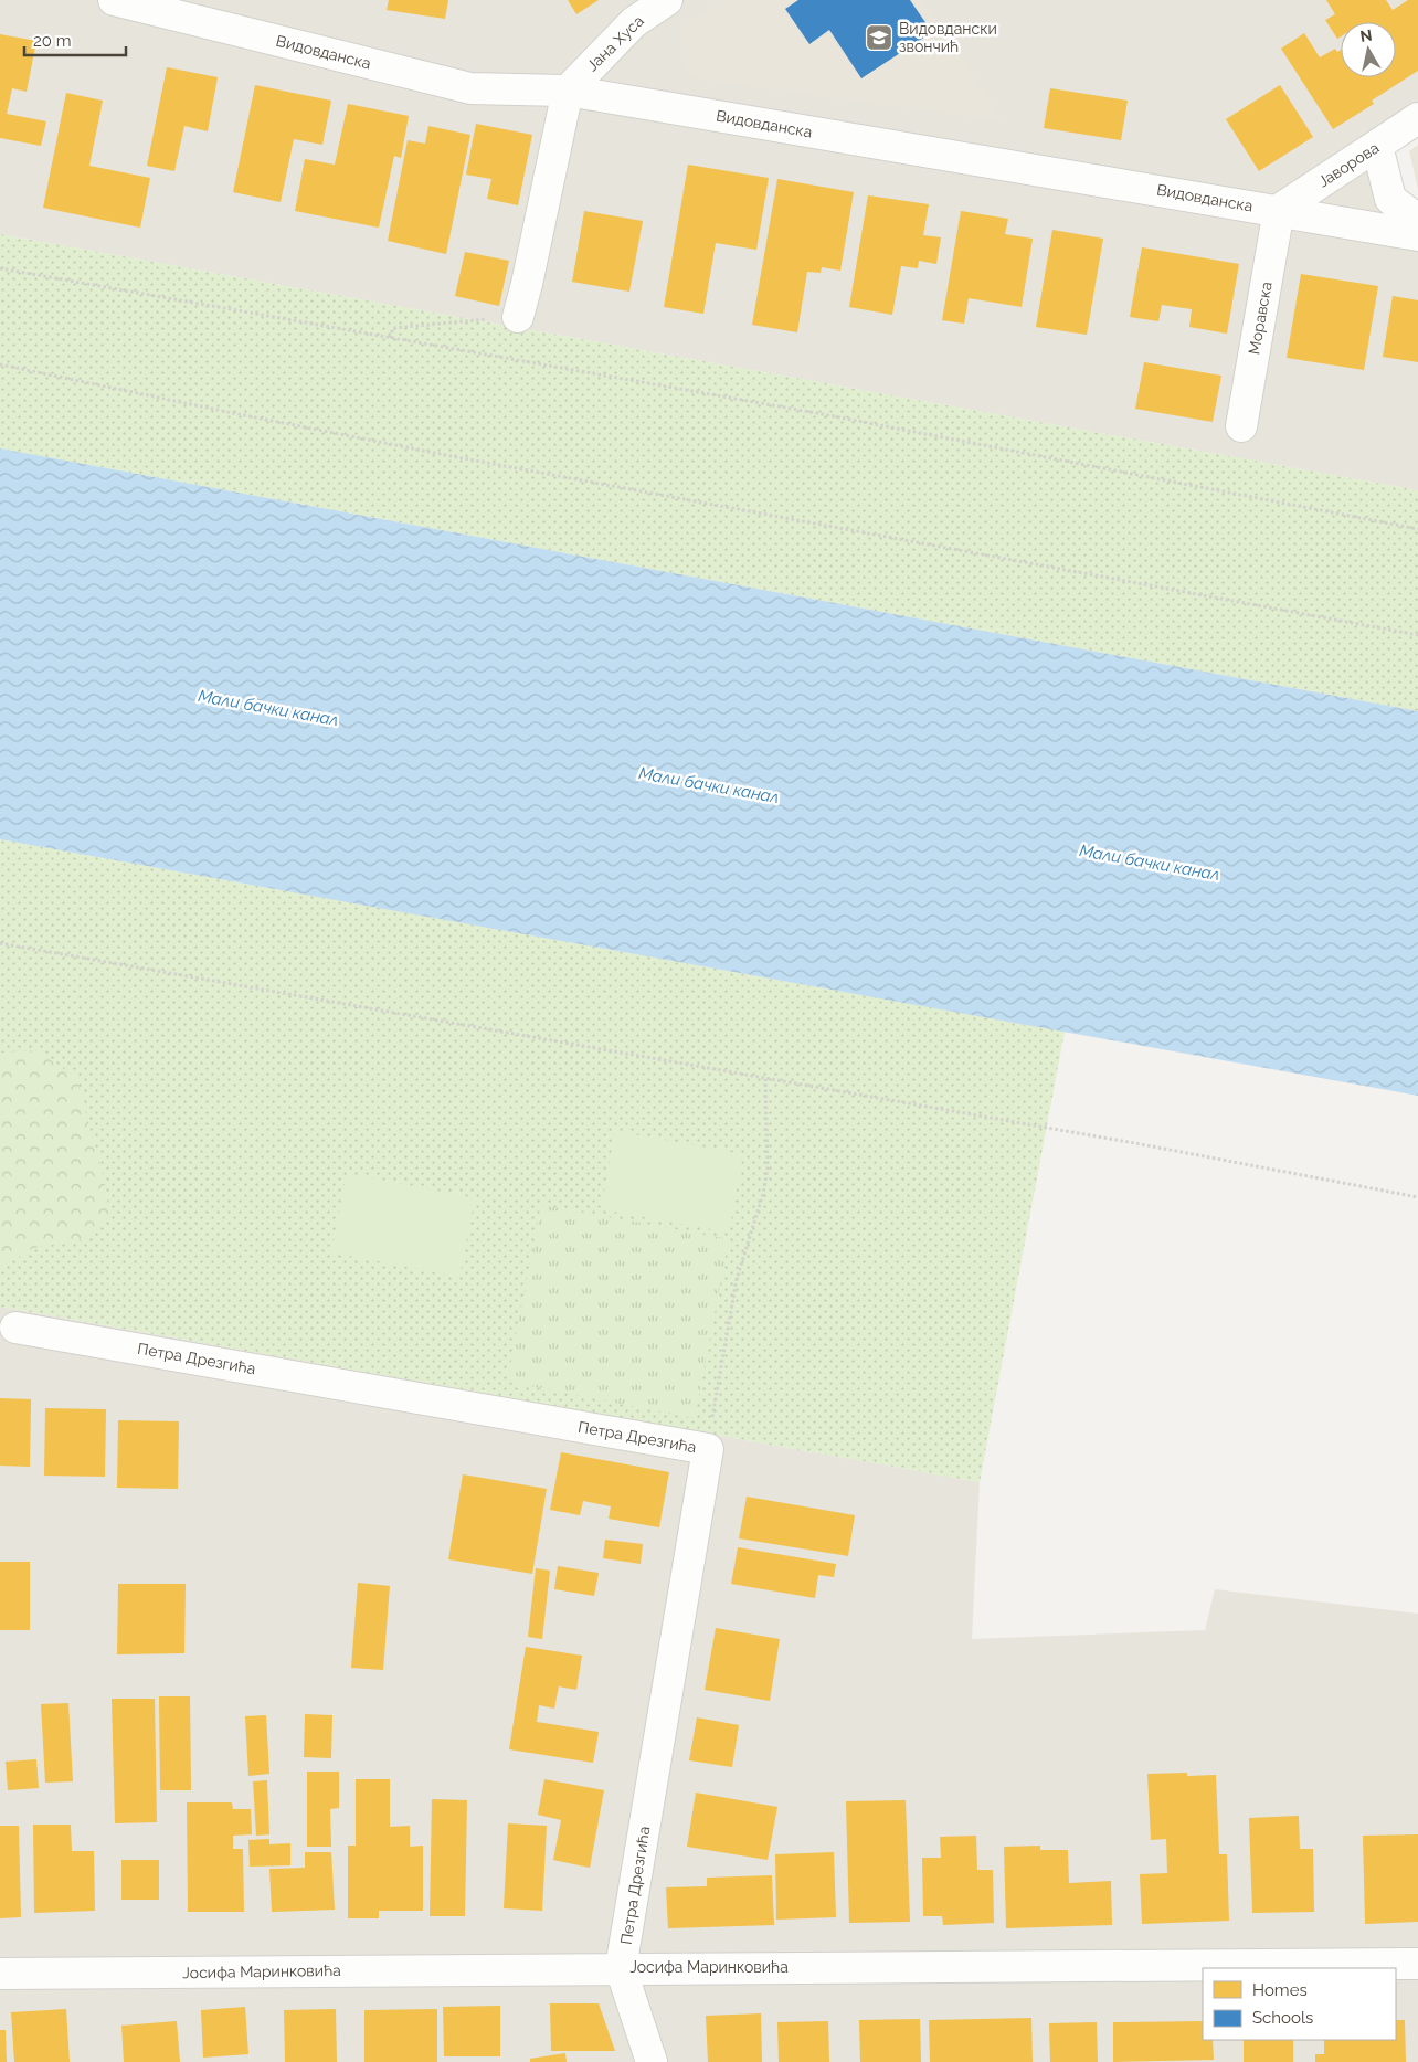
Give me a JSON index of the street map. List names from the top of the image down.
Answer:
{
  "streets": {
    "street": [
      "Јана Хуса",
      "Видовданска",
      "Јаворова",
      "Моравска",
      "Петра Дрезгића",
      "Јосифа Маринковића"
    ]
  },
  "crossings": [
    ["Јана Хуса", "Видовданска"],
    ["Видовданска", "Јаворова"],
    ["Видовданска", "Моравска"],
    ["Јаворова", "Моравска"],
    ["Петра Дрезгића", "Јосифа Маринковића"]
  ],
  "water": ["Мали бачки канал"],
  "places": {
    "school or university": ["Видовдански звончић"]
  },
  "legend": ["Homes", "Schools"],
  "scale_bar": "20 m",
  "north": "top"
}
